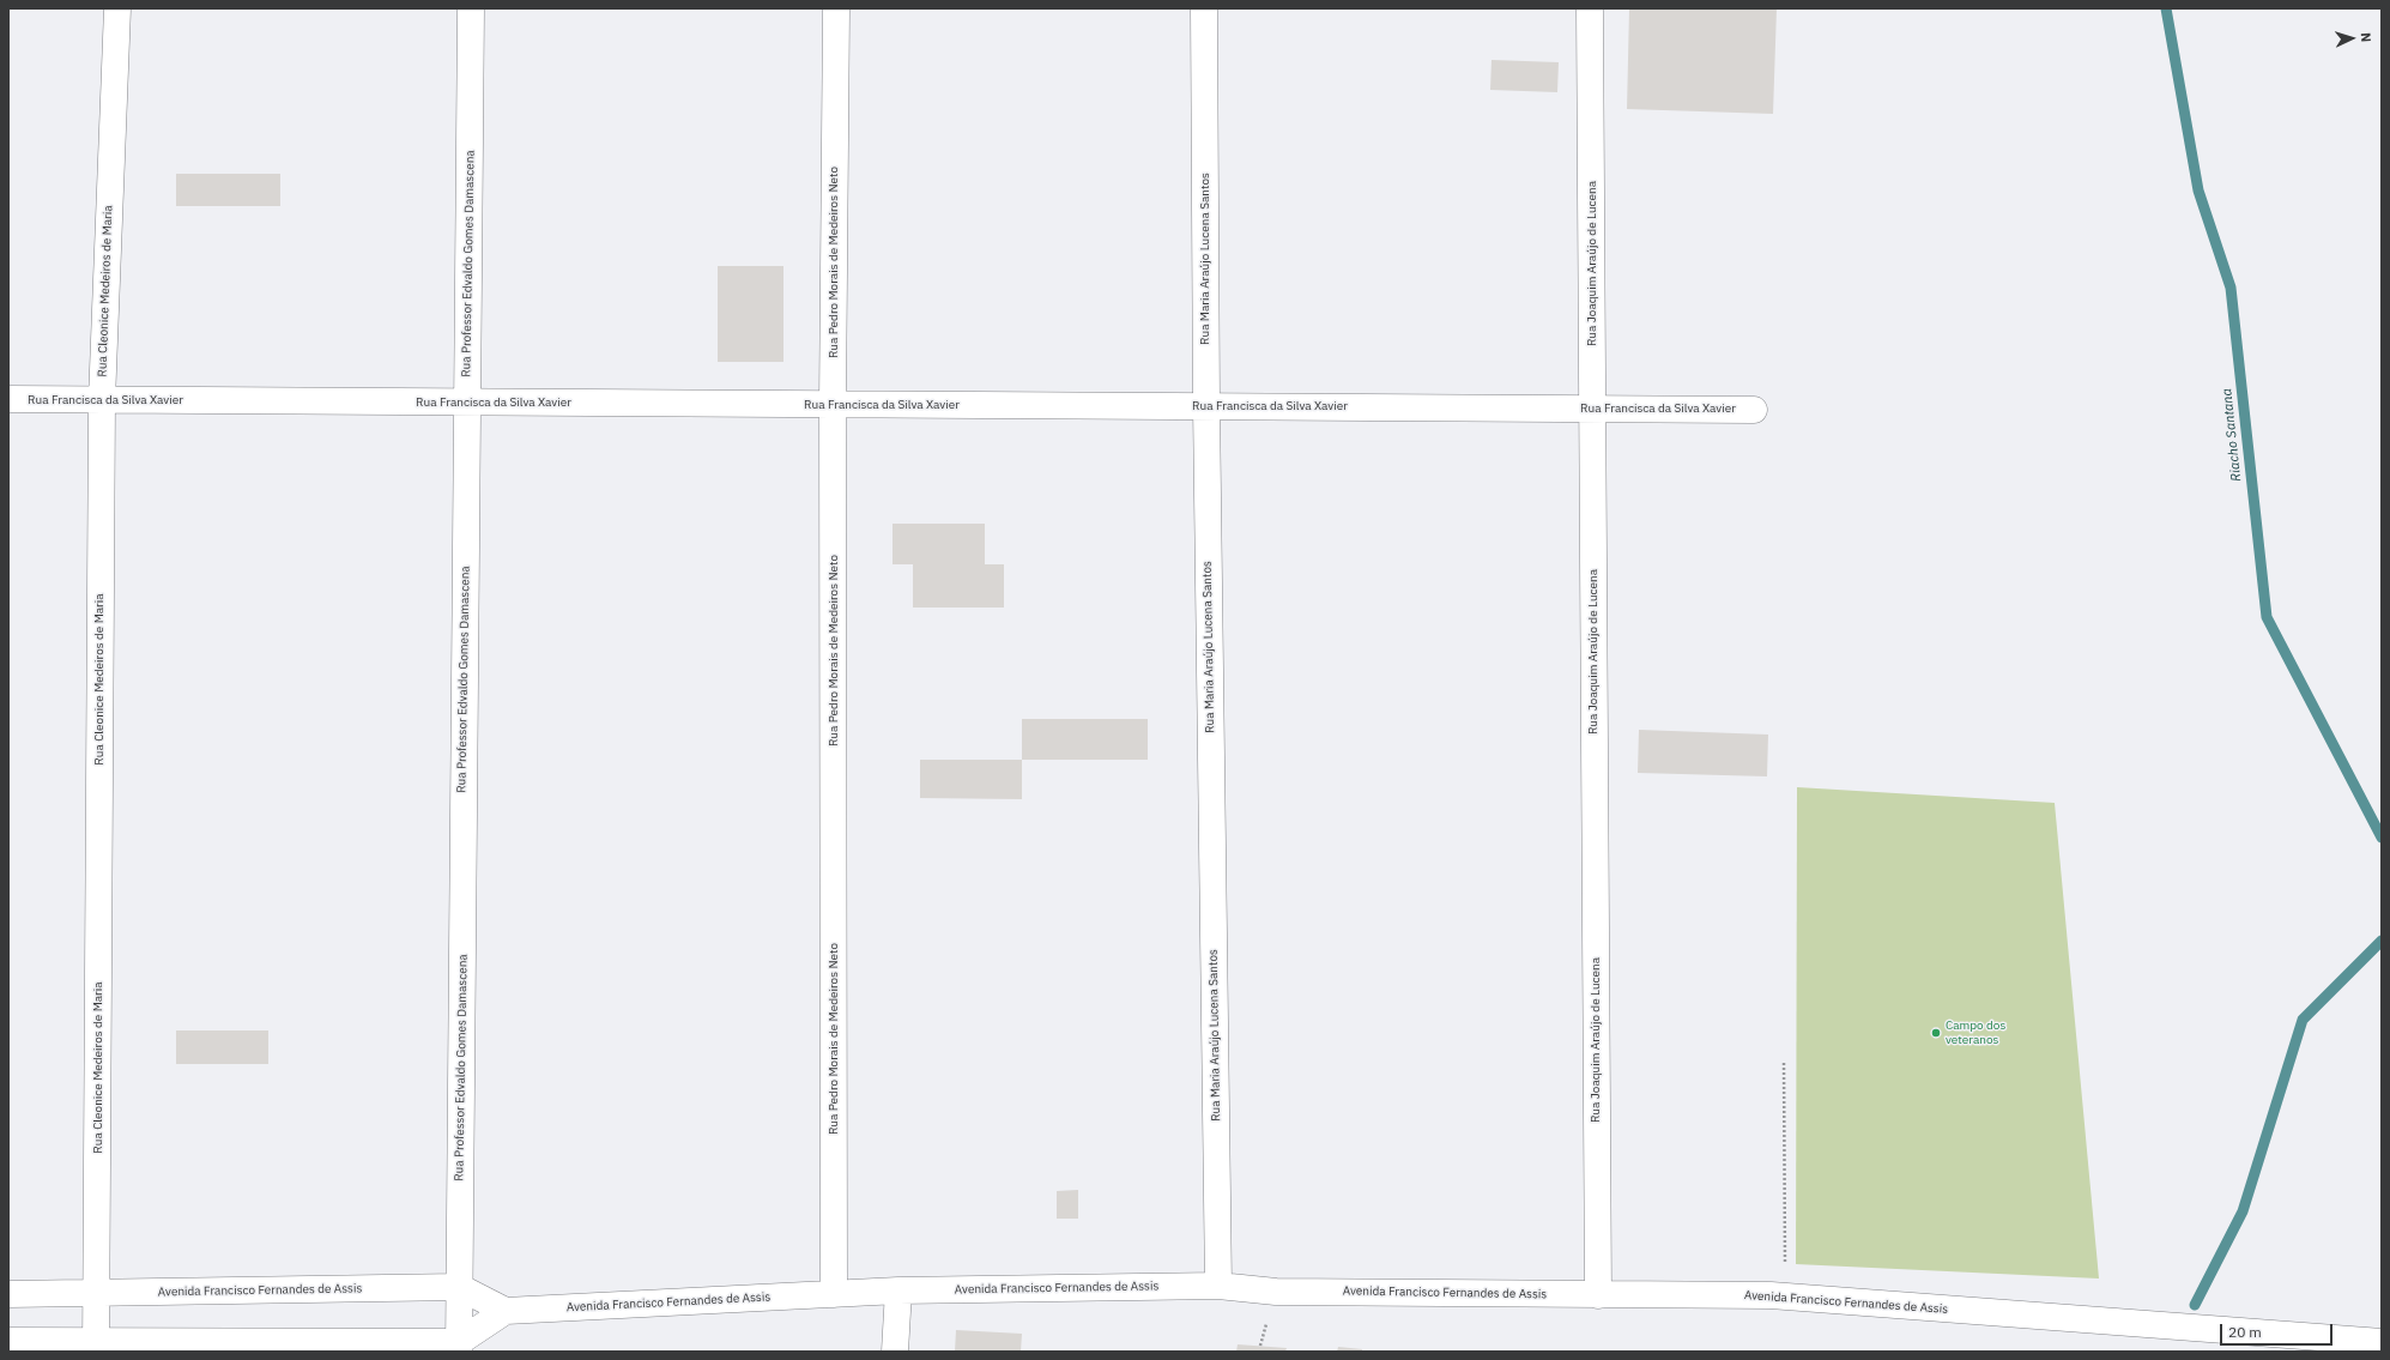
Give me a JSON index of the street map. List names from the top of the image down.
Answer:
{
  "streets": {
    "street": [
      "Rua Maria Araújo Lucena Santos",
      "Rua Pedro Morais de Medeiros Neto",
      "Rua Professor Edvaldo Gomes Damascena",
      "Rua Joaquim Araújo de Lucena",
      "Rua Cleonice Medeiros de Maria",
      "Rua Francisca da Silva Xavier",
      "Avenida Francisco Fernandes de Assis"
    ]
  },
  "crossings": [
    ["Rua Maria Araújo Lucena Santos", "Rua Francisca da Silva Xavier"],
    ["Rua Maria Araújo Lucena Santos", "Avenida Francisco Fernandes de Assis"],
    ["Rua Pedro Morais de Medeiros Neto", "Rua Francisca da Silva Xavier"],
    ["Rua Pedro Morais de Medeiros Neto", "Avenida Francisco Fernandes de Assis"],
    ["Rua Professor Edvaldo Gomes Damascena", "Rua Francisca da Silva Xavier"],
    ["Rua Professor Edvaldo Gomes Damascena", "Avenida Francisco Fernandes de Assis"],
    ["Rua Joaquim Araújo de Lucena", "Rua Francisca da Silva Xavier"],
    ["Rua Joaquim Araújo de Lucena", "Avenida Francisco Fernandes de Assis"],
    ["Rua Cleonice Medeiros de Maria", "Rua Francisca da Silva Xavier"],
    ["Rua Cleonice Medeiros de Maria", "Avenida Francisco Fernandes de Assis"]
  ],
  "water": ["Riacho Santana"],
  "places": ["Campo dos veteranos"],
  "scale_bar": "20 m",
  "north": "right"
}
